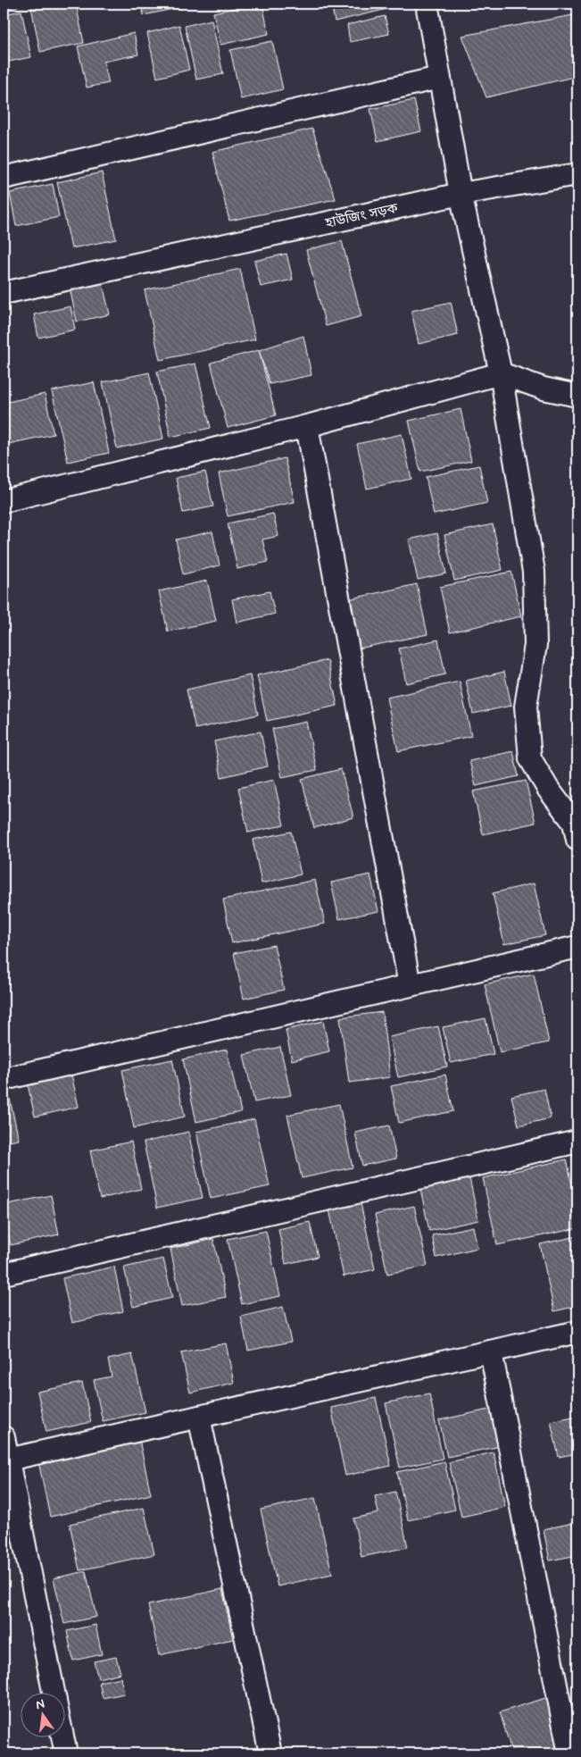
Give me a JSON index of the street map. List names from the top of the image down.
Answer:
{
  "streets": {
    "street": ["হাউজিং সড়ক"]
  },
  "north": "top"
}
